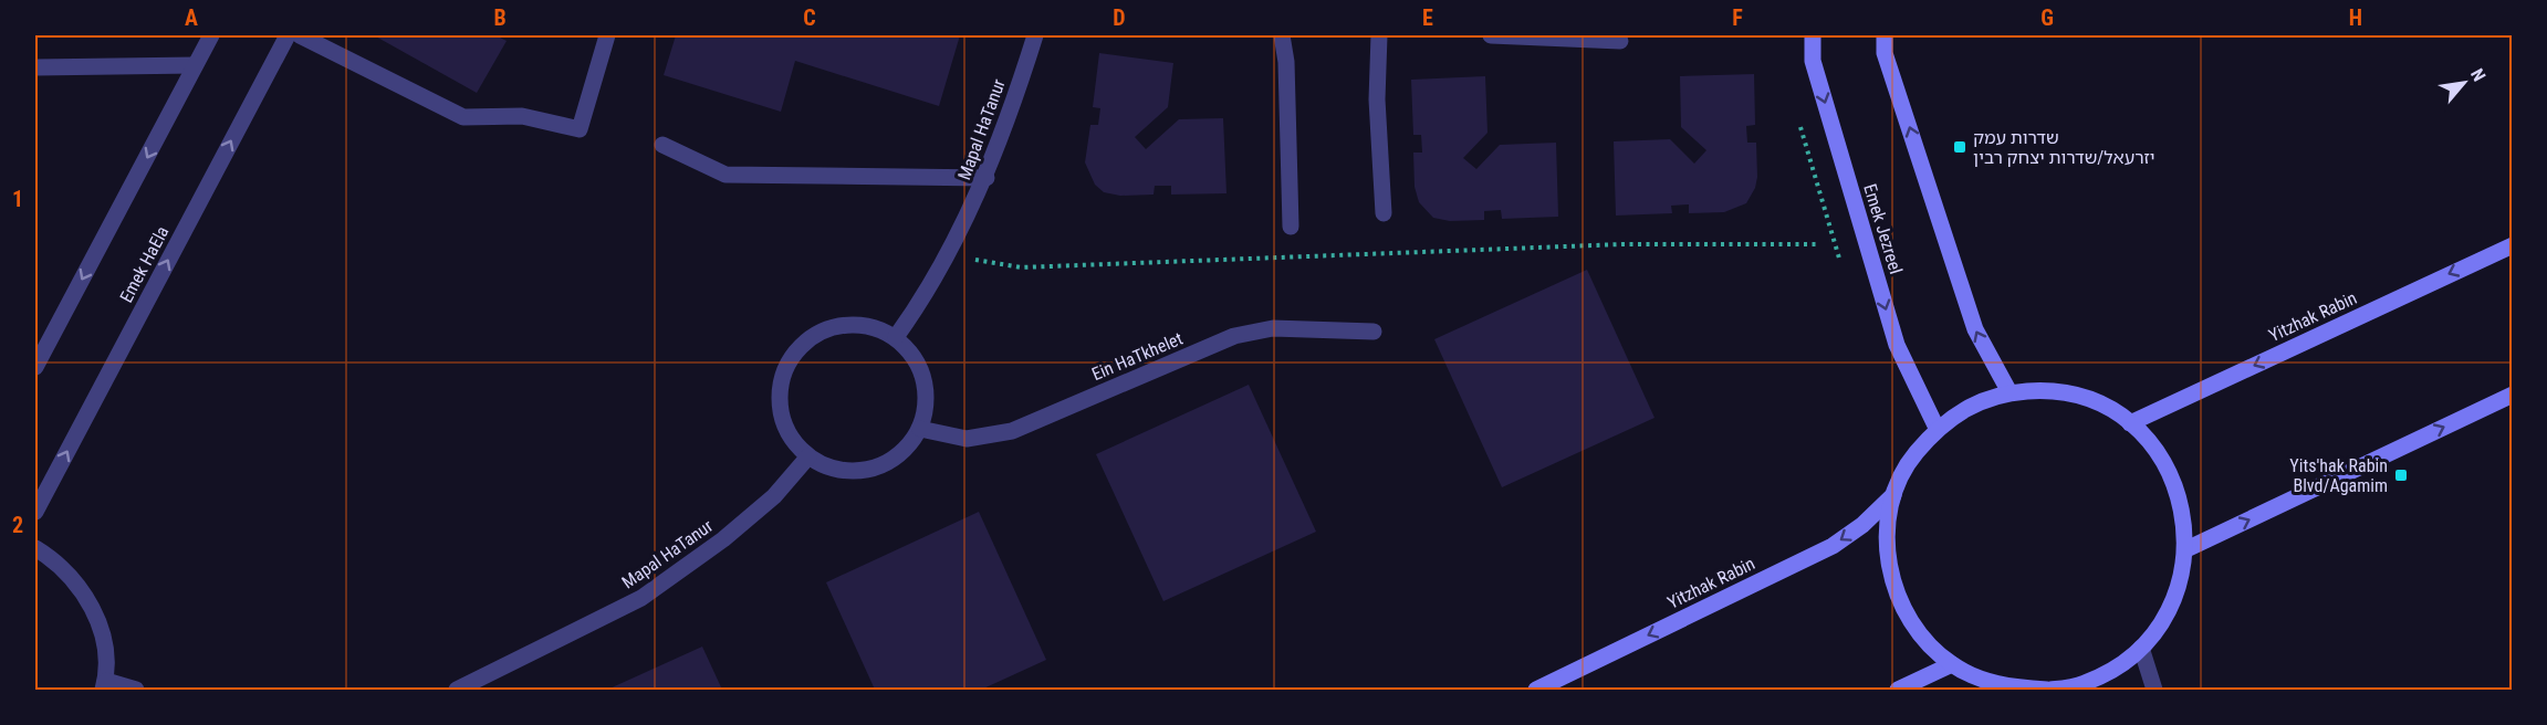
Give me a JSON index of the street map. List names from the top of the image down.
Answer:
{
  "streets": {
    "main road": ["Emek Jezreel", "Yitzhak Rabin"],
    "street": ["Mapal HaTanur", "Emek HaEla", "Ein HaTkhelet"]
  },
  "crossings": [
    ["Mapal HaTanur", "Ein HaTkhelet"]
  ],
  "places": {
    "transit": ["שדרות עמק יזרעאל/שדרות יצחק רבין", "Yits'hak Rabin Blvd/Agamim"]
  },
  "north": "top right",
  "grid": {
    "columns": [
      "A",
      "B",
      "C",
      "D",
      "E",
      "F",
      "G",
      "H"
    ],
    "rows": ["1", "2"]
  }
}
